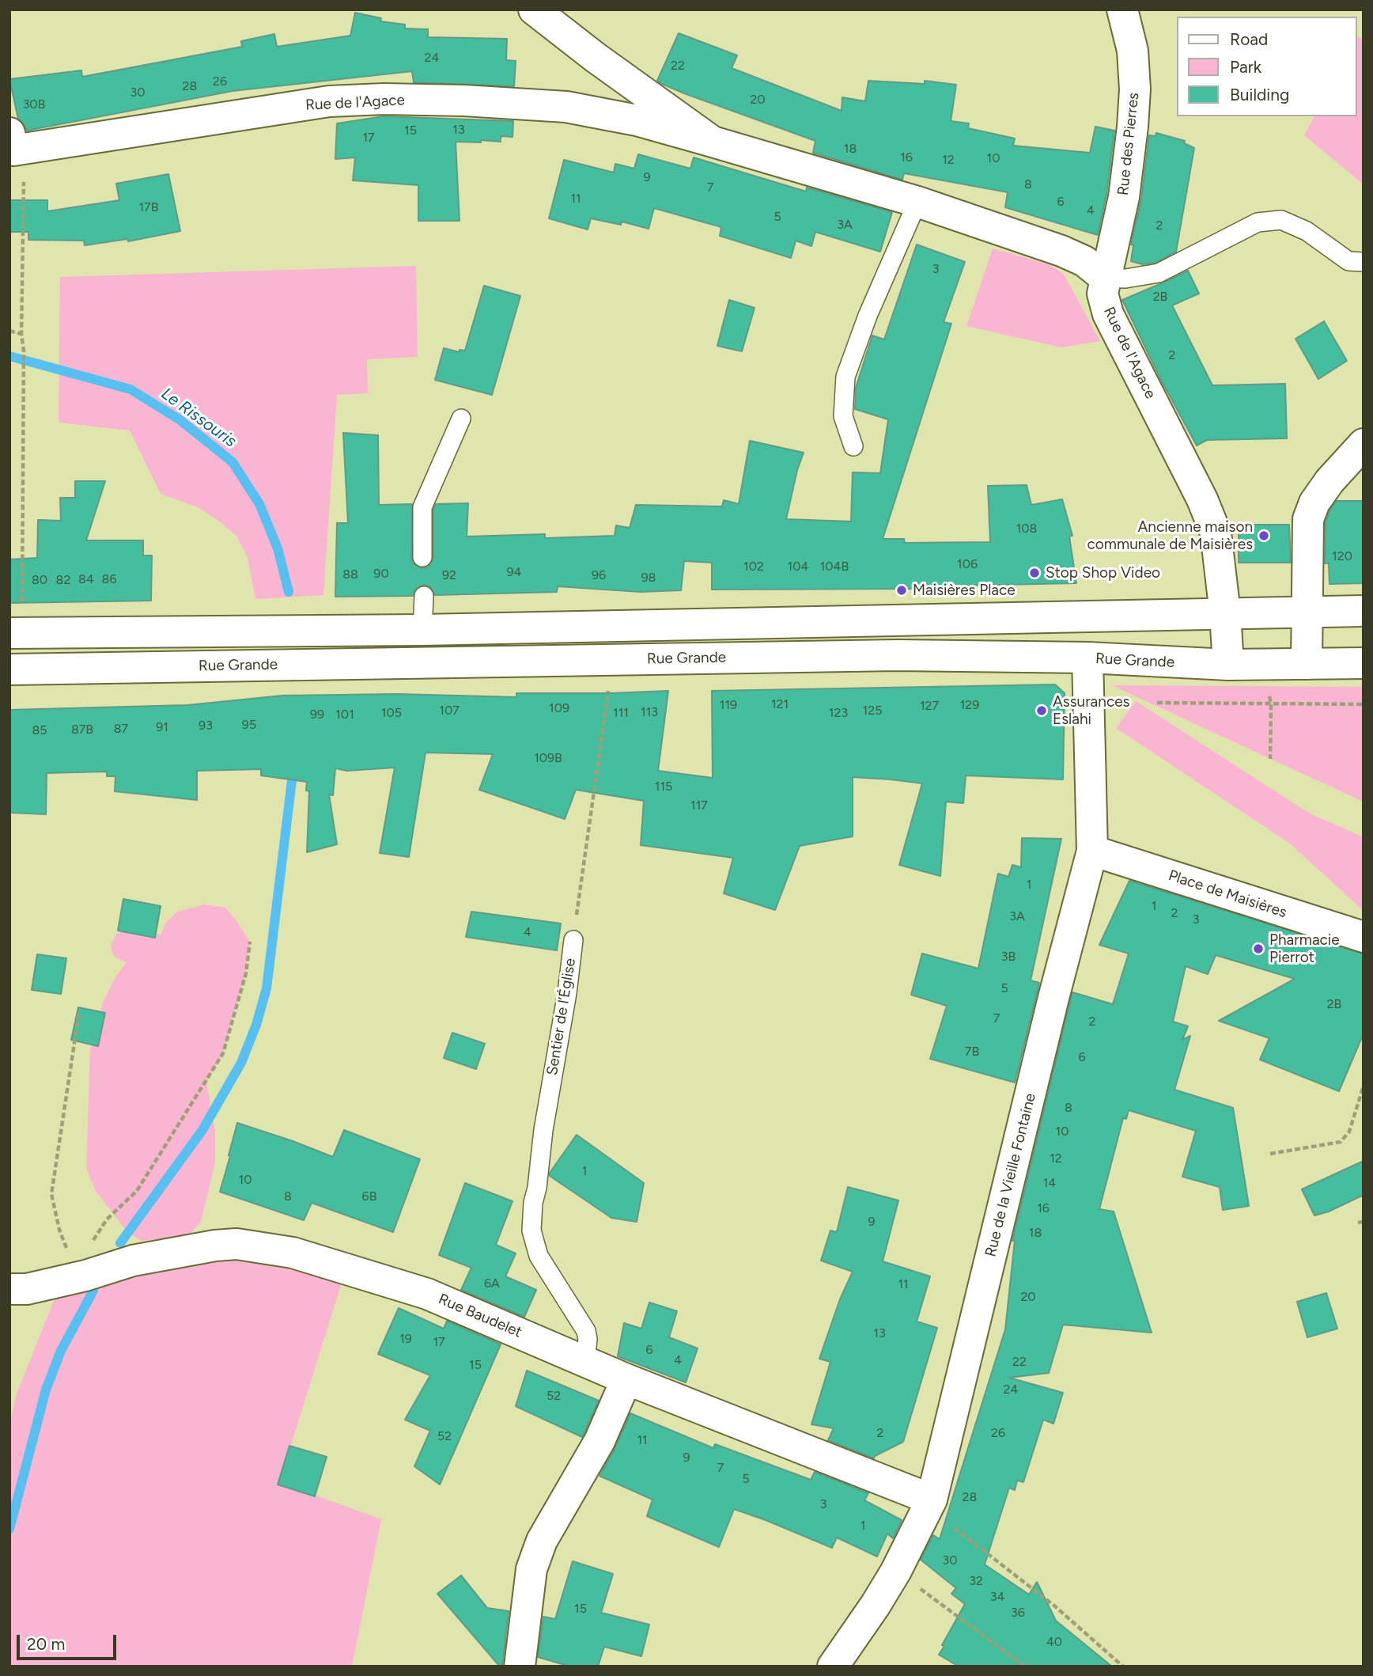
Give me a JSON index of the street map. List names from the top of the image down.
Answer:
{
  "streets": {
    "street": [
      "Rue de l'Agace",
      "Rue des Pierres",
      "Rue Grande",
      "Place de Maisières",
      "Rue de la Vieille Fontaine",
      "Rue Baudelet"
    ],
    "lane": ["Sentier de l’Église"]
  },
  "crossings": [
    ["Rue de l'Agace", "Rue des Pierres"],
    ["Rue de l'Agace", "Rue Grande"],
    ["Rue Grande", "Sentier de l’Église"],
    ["Rue Grande", "Rue de la Vieille Fontaine"],
    ["Place de Maisières", "Rue de la Vieille Fontaine"],
    ["Sentier de l’Église", "Rue Baudelet"],
    ["Rue de la Vieille Fontaine", "Rue Baudelet"]
  ],
  "water": ["Le Rissouris"],
  "places": [
    "Ancienne maison communale de Maisières",
    "Stop Shop Video",
    "Maisières Place",
    "Assurances Eslahi",
    "Pharmacie Pierrot"
  ],
  "house_numbers": [
    "24",
    "22",
    "26",
    "28",
    "30",
    "20",
    "30B",
    "13",
    "15",
    "17",
    "18",
    "16",
    "10",
    "12",
    "9",
    "8",
    "7",
    "11",
    "6",
    "17B",
    "4",
    "5",
    "3A",
    "2",
    "3",
    "2B",
    "2",
    "108",
    "120",
    "106",
    "102",
    "104",
    "104B",
    "94",
    "90",
    "88",
    "92",
    "96",
    "98",
    "84",
    "86",
    "80",
    "82",
    "121",
    "119",
    "129",
    "127",
    "109",
    "107",
    "125",
    "113",
    "105",
    "111",
    "123",
    "99",
    "101",
    "95",
    "93",
    "91",
    "87",
    "87B",
    "85",
    "109B",
    "115",
    "117",
    "1",
    "1",
    "2",
    "3A",
    "3",
    "4",
    "3B",
    "5",
    "2B",
    "7",
    "2",
    "7B",
    "6",
    "8",
    "10",
    "12",
    "1",
    "10",
    "14",
    "8",
    "6B",
    "16",
    "9",
    "18",
    "6A",
    "11",
    "20",
    "13",
    "19",
    "17",
    "6",
    "4",
    "22",
    "15",
    "24",
    "52",
    "2",
    "26",
    "52",
    "11",
    "9",
    "7",
    "5",
    "28",
    "3",
    "1",
    "30",
    "32",
    "34",
    "15",
    "36",
    "40"
  ],
  "legend": ["Road", "Park", "Building"],
  "scale_bar": "20 m"
}
